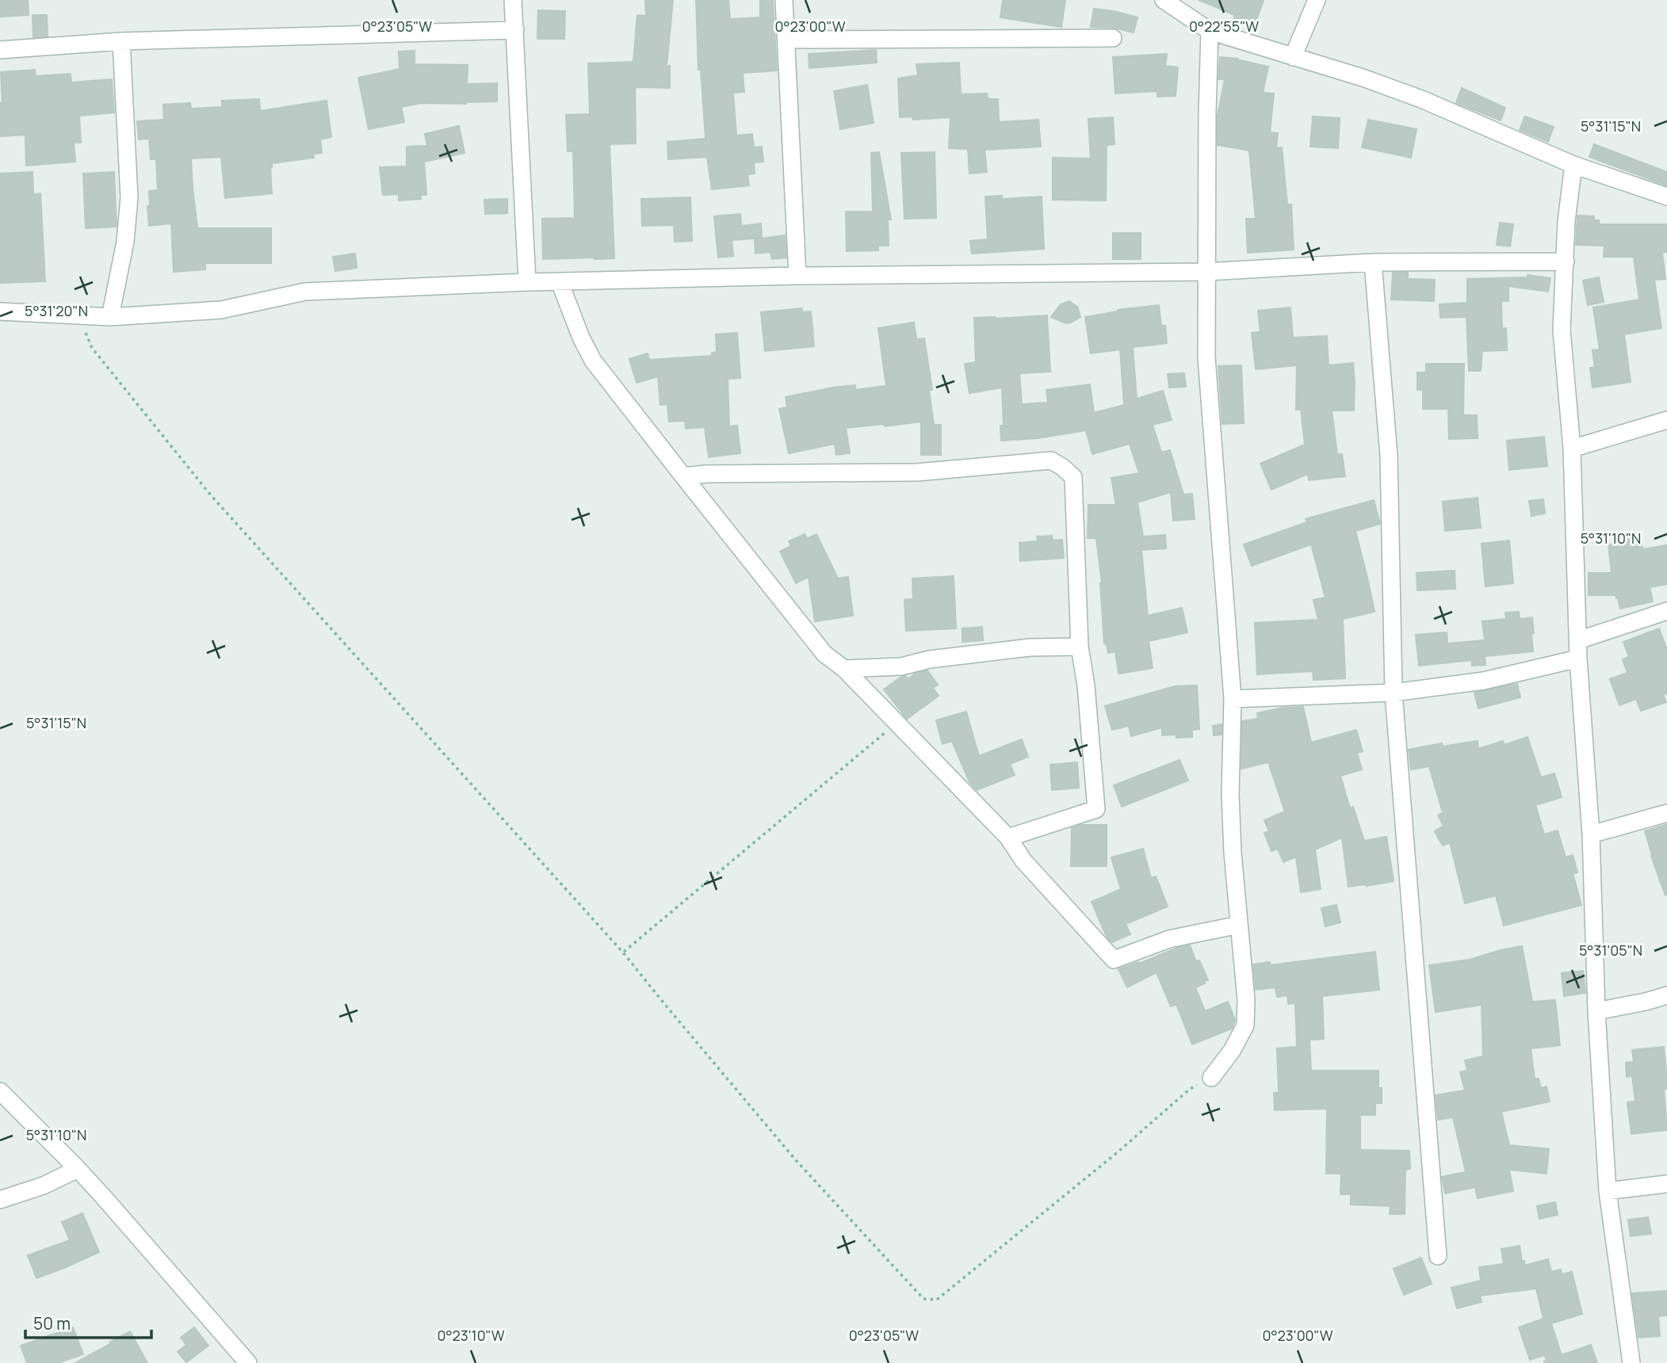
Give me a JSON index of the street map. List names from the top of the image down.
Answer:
{
  "scale_bar": "50 m",
  "coordinates": [
    "0°23'05\"W",
    "0°23'00\"W",
    "0°22'55\"W",
    "5°31'15\"N",
    "5°31'20\"N",
    "5°31'10\"N",
    "5°31'05\"N",
    "0°23'10\"W"
  ]
}
